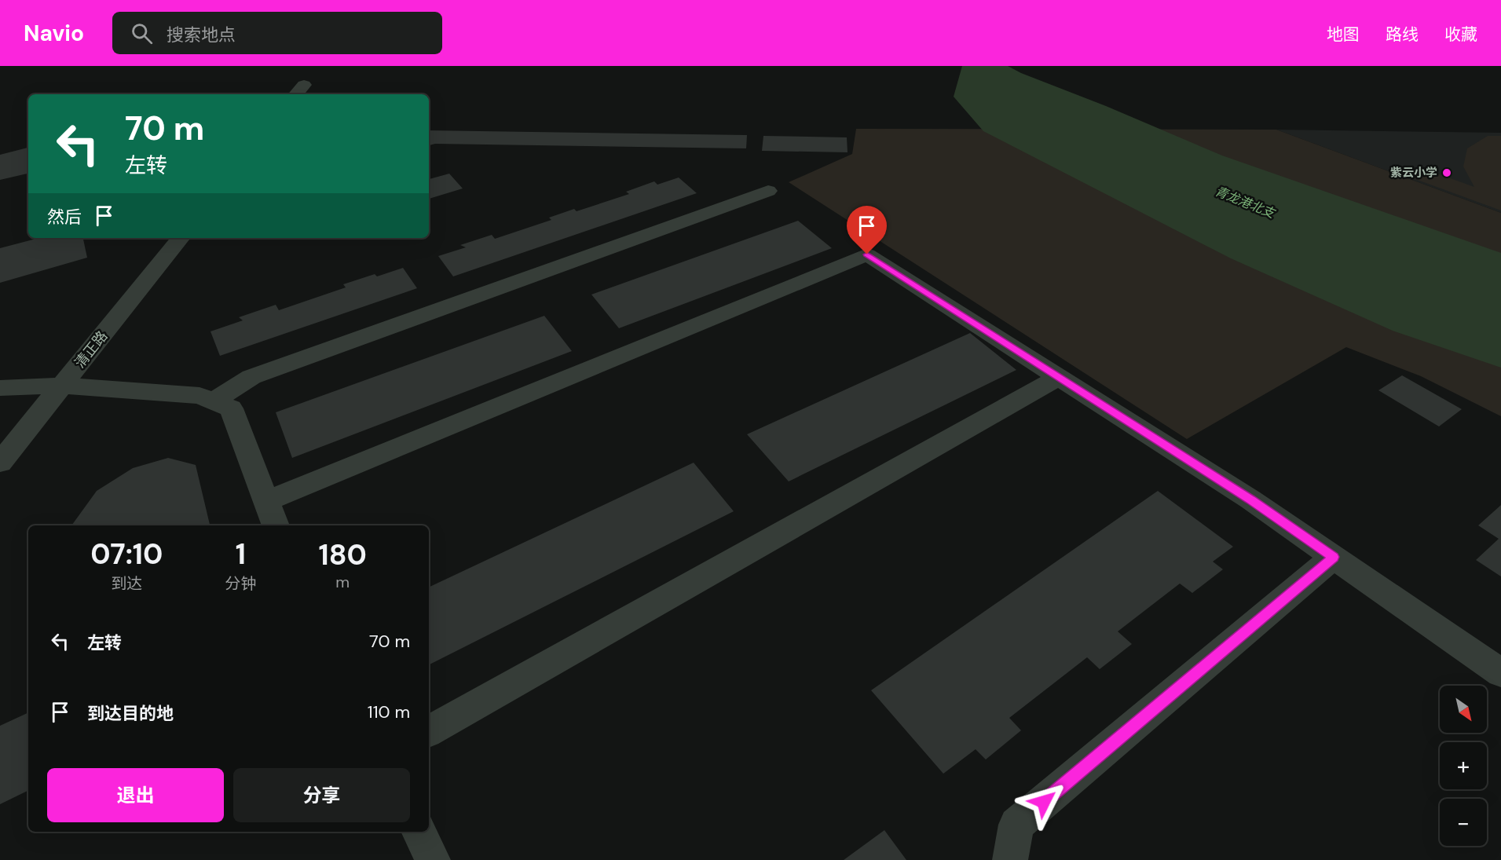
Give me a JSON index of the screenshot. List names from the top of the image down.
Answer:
{
  "streets": {
    "street": ["清正路"]
  },
  "water": ["青龙港北支"],
  "places": ["紫云小学"],
  "north": "bottom right",
  "page": {
    "header": "Navio",
    "search": "搜索地点",
    "nav": ["地图", "路线", "收藏"],
    "turn": ["70 m", "左转"],
    "then": "然后",
    "eta": [
      "07:10",
      "到达",
      "1",
      "分钟",
      "180",
      "m"
    ],
    "list": [
      {
        "name": "左转",
        "value": "70 m"
      },
      {
        "name": "到达目的地",
        "value": "110 m"
      }
    ],
    "map_buttons": ["+", "−"],
    "buttons": ["退出", "分享"]
  }
}
